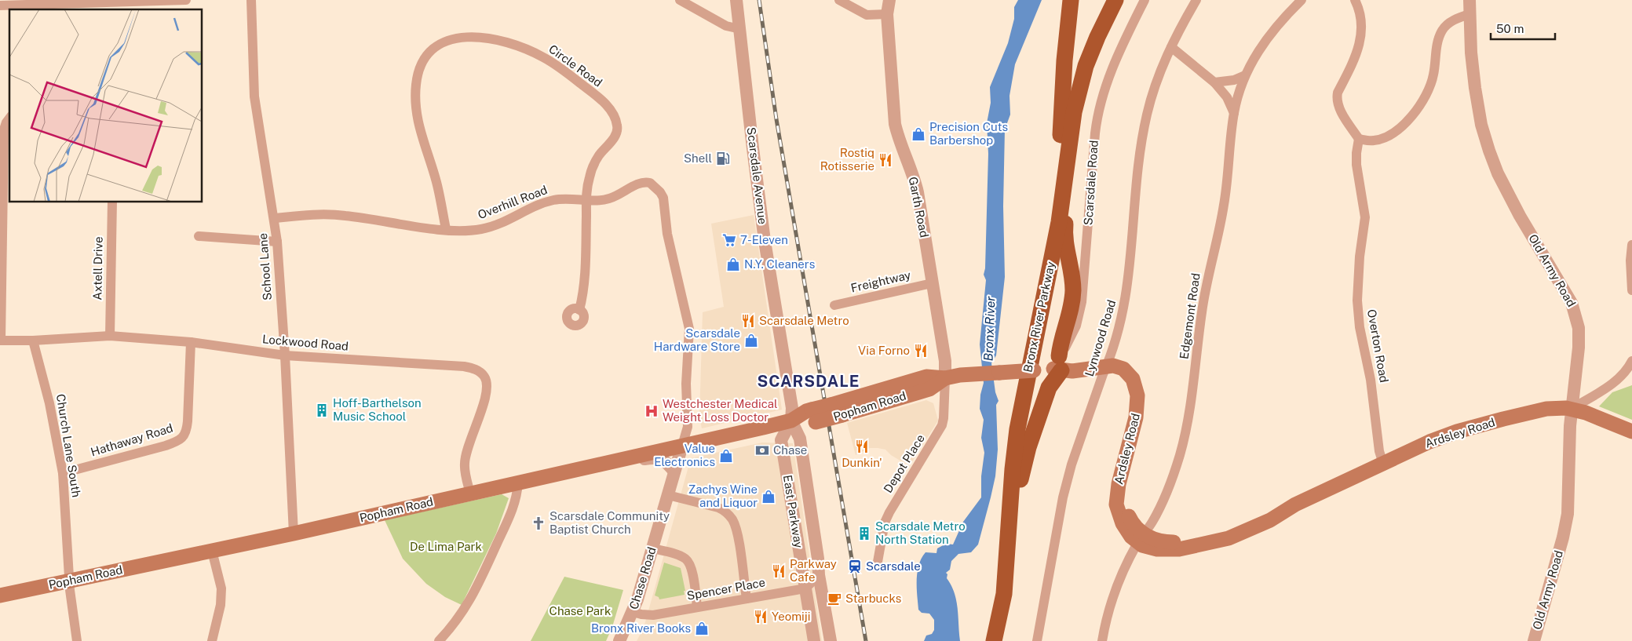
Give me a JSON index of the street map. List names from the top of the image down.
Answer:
{
  "streets": {
    "highway": ["Bronx River Parkway"],
    "main road": ["Popham Road", "Ardsley Road"],
    "street": [
      "Circle Road",
      "Scarsdale Avenue",
      "Scarsdale Road",
      "Overhill Road",
      "Garth Road",
      "School Lane",
      "Axtell Drive",
      "Old Army Road",
      "Freightway",
      "Edgemont Road",
      "Lynwood Road",
      "Lockwood Road",
      "Overton Road",
      "Hathaway Road",
      "Church Lane South",
      "Depot Place",
      "East Parkway",
      "Chase Road",
      "Spencer Place"
    ]
  },
  "crossings": [
    ["Circle Road", "Overhill Road"],
    ["Scarsdale Avenue", "Popham Road"],
    ["Scarsdale Avenue", "East Parkway"],
    ["Scarsdale Road", "Popham Road"],
    ["Scarsdale Road", "Ardsley Road"],
    ["Overhill Road", "School Lane"],
    ["Overhill Road", "Popham Road"],
    ["Overhill Road", "Chase Road"],
    ["Garth Road", "Freightway"],
    ["Garth Road", "Popham Road"],
    ["Garth Road", "Depot Place"],
    ["School Lane", "Lockwood Road"],
    ["School Lane", "Popham Road"],
    ["Axtell Drive", "Lockwood Road"],
    ["Old Army Road", "Ardsley Road"],
    ["Edgemont Road", "Ardsley Road"],
    ["Lynwood Road", "Ardsley Road"],
    ["Lockwood Road", "Popham Road"],
    ["Lockwood Road", "Hathaway Road"],
    ["Lockwood Road", "Church Lane South"],
    ["Overton Road", "Ardsley Road"],
    ["Popham Road", "Ardsley Road"],
    ["Popham Road", "Church Lane South"],
    ["Popham Road", "Depot Place"],
    ["Popham Road", "East Parkway"],
    ["Popham Road", "Chase Road"],
    ["Hathaway Road", "Church Lane South"],
    ["East Parkway", "Spencer Place"],
    ["Chase Road", "Spencer Place"]
  ],
  "districts": ["SCARSDALE"],
  "water": ["Bronx River"],
  "parks": ["De Lima Park", "Chase Park"],
  "places": {
    "shop": [
      "Precision Cuts Barbershop",
      "N.Y. Cleaners",
      "Scarsdale Hardware Store",
      "Value Electronics",
      "Zachys Wine and Liquor",
      "Bronx River Books"
    ],
    "fuel station": ["Shell"],
    "restaurant": [
      "Rostiq Rotisserie",
      "Scarsdale Metro",
      "Via Forno",
      "Dunkin'",
      "Parkway Cafe",
      "Yeomiji"
    ],
    "supermarket": ["7-Eleven"],
    "building": ["Hoff-Barthelson Music School", "Scarsdale Metro North Station"],
    "hospital": ["Westchester Medical Weight Loss Doctor"],
    "bank": ["Chase"],
    "church": ["Scarsdale Community Baptist Church"],
    "station": ["Scarsdale"],
    "cafe": ["Starbucks"]
  },
  "scale_bar": "50 m"
}
